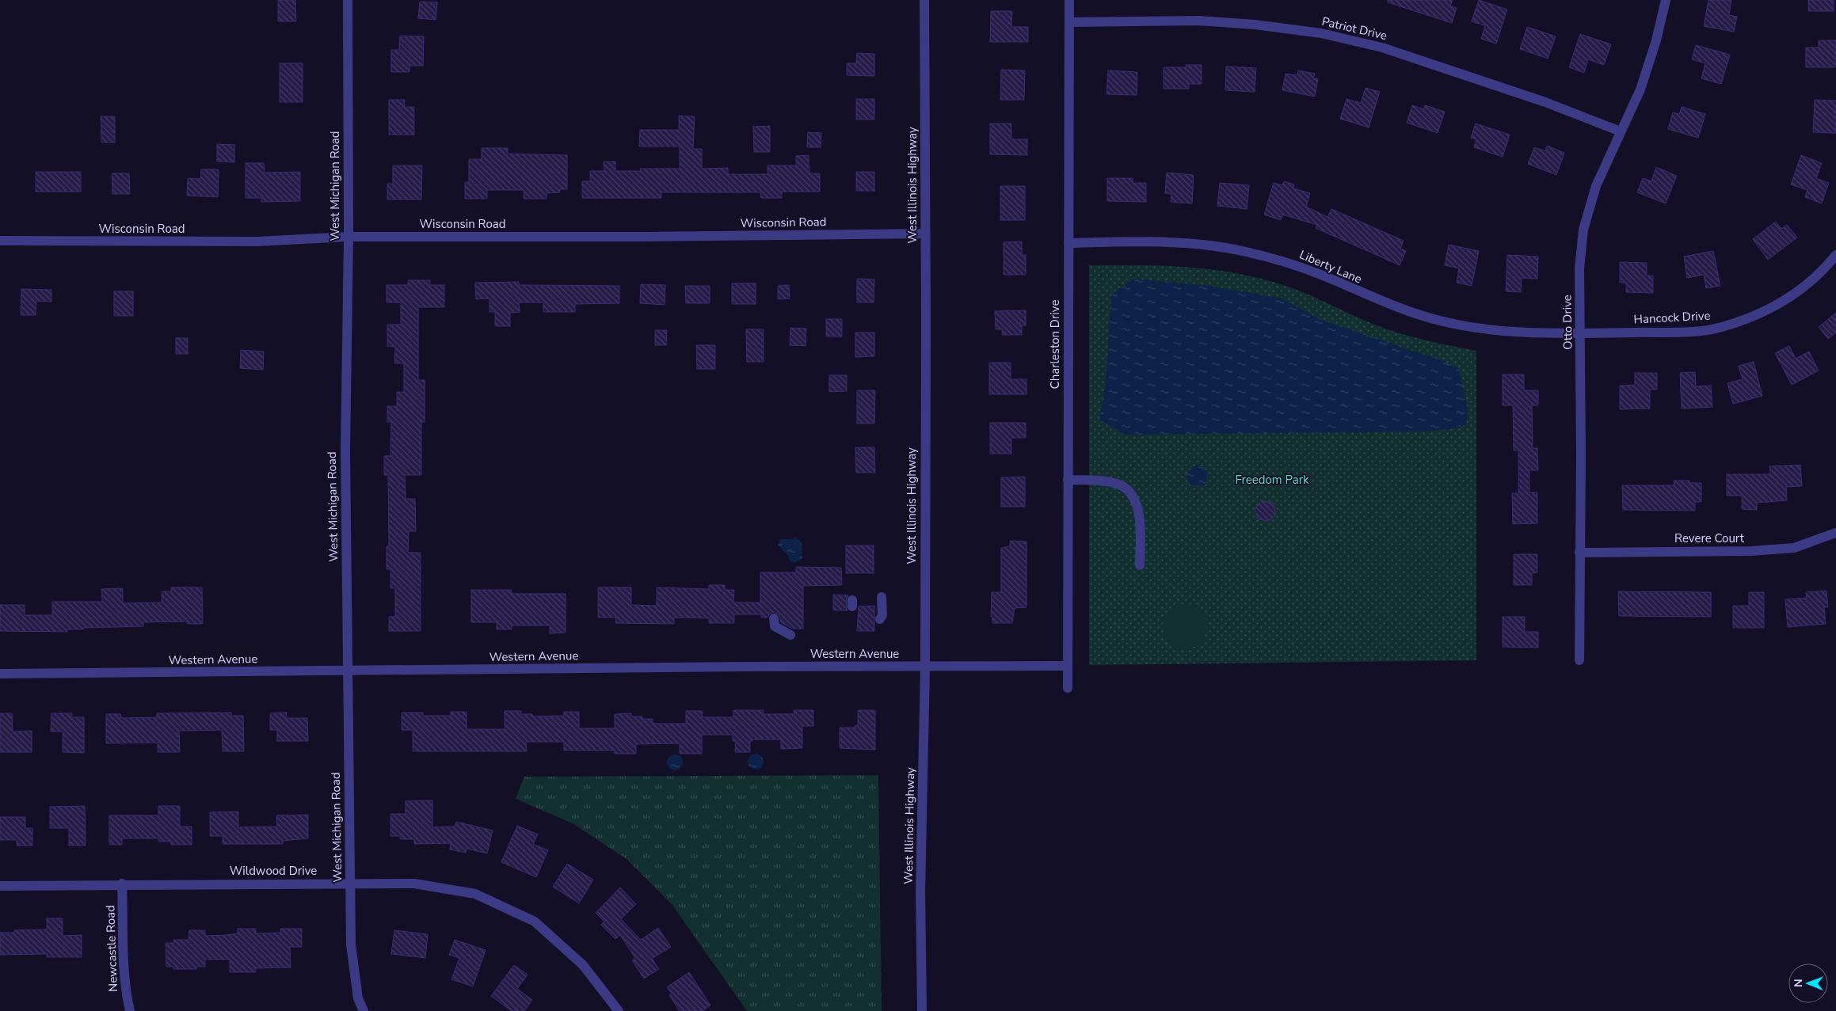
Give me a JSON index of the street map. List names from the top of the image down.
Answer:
{
  "streets": {
    "street": [
      "Patriot Drive",
      "West Illinois Highway",
      "West Michigan Road",
      "Wisconsin Road",
      "Liberty Lane",
      "Hancock Drive",
      "Otto Drive",
      "Charleston Drive",
      "Revere Court",
      "Western Avenue",
      "Wildwood Drive",
      "Newcastle Road"
    ]
  },
  "crossings": [
    ["Patriot Drive", "Otto Drive"],
    ["Patriot Drive", "Charleston Drive"],
    ["West Illinois Highway", "Wisconsin Road"],
    ["West Illinois Highway", "Western Avenue"],
    ["West Michigan Road", "Wisconsin Road"],
    ["West Michigan Road", "Western Avenue"],
    ["West Michigan Road", "Wildwood Drive"],
    ["Liberty Lane", "Hancock Drive"],
    ["Liberty Lane", "Otto Drive"],
    ["Liberty Lane", "Charleston Drive"],
    ["Hancock Drive", "Otto Drive"],
    ["Otto Drive", "Revere Court"],
    ["Charleston Drive", "Western Avenue"],
    ["Wildwood Drive", "Newcastle Road"]
  ],
  "parks": ["Freedom Park"],
  "north": "left"
}
